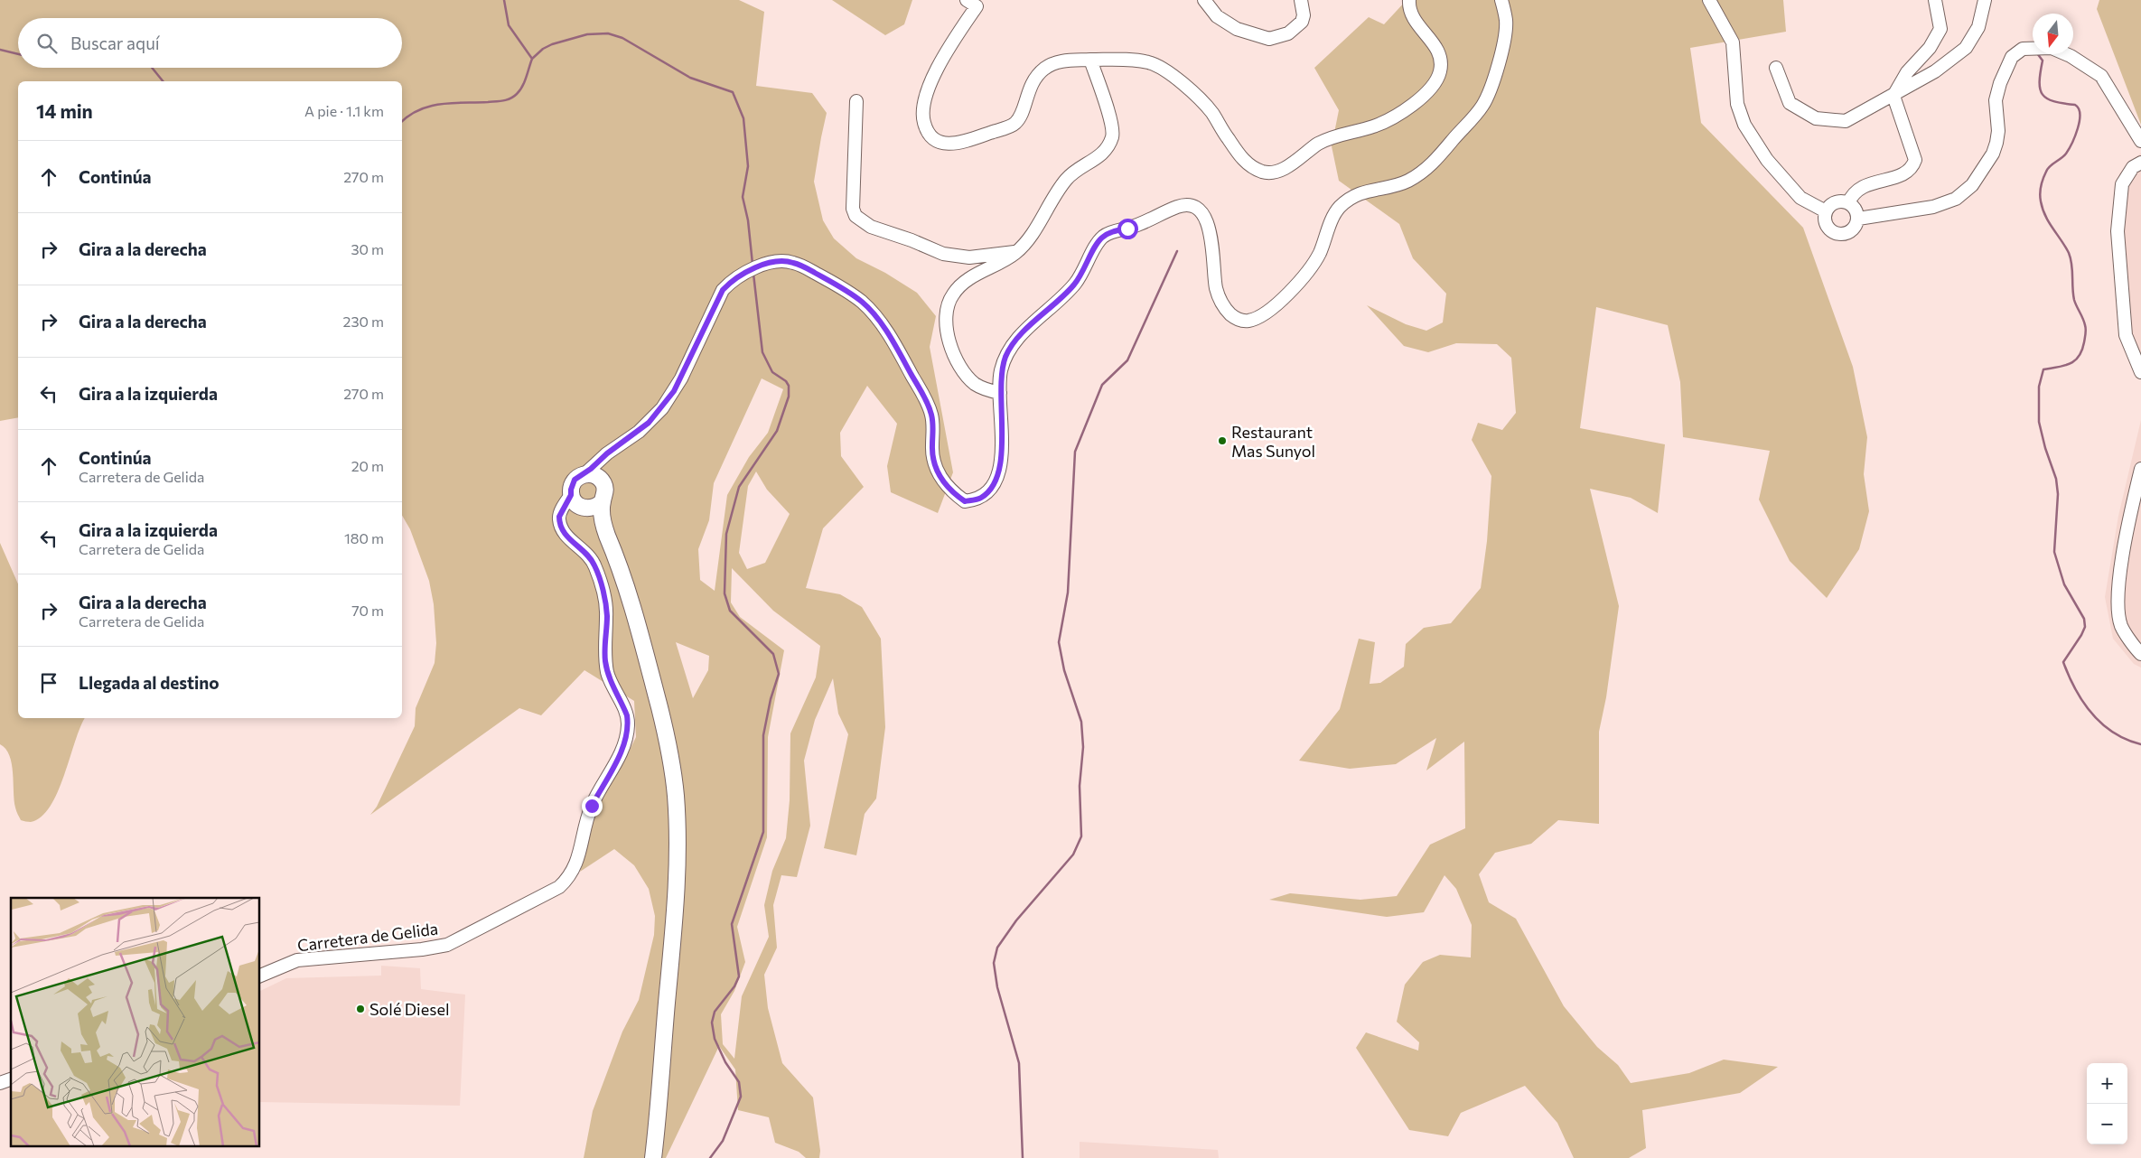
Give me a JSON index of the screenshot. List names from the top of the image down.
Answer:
{
  "streets": {
    "street": ["Carretera de Gelida"]
  },
  "places": ["Restaurant Mas Sunyol", "Solé Diesel"],
  "north": "bottom",
  "page": {
    "search": "Buscar aquí",
    "heading": ["14 min", "A pie · 1.1 km"],
    "list": [
      ["Continúa", "270 m"],
      ["Gira a la derecha", "30 m"],
      ["Gira a la derecha", "230 m"],
      ["Gira a la izquierda", "270 m"],
      ["Continúa", "Carretera de Gelida", "20 m"],
      ["Gira a la izquierda", "Carretera de Gelida", "180 m"],
      ["Gira a la derecha", "Carretera de Gelida", "70 m"],
      "Llegada al destino"
    ],
    "map_buttons": ["+", "−"]
  }
}
